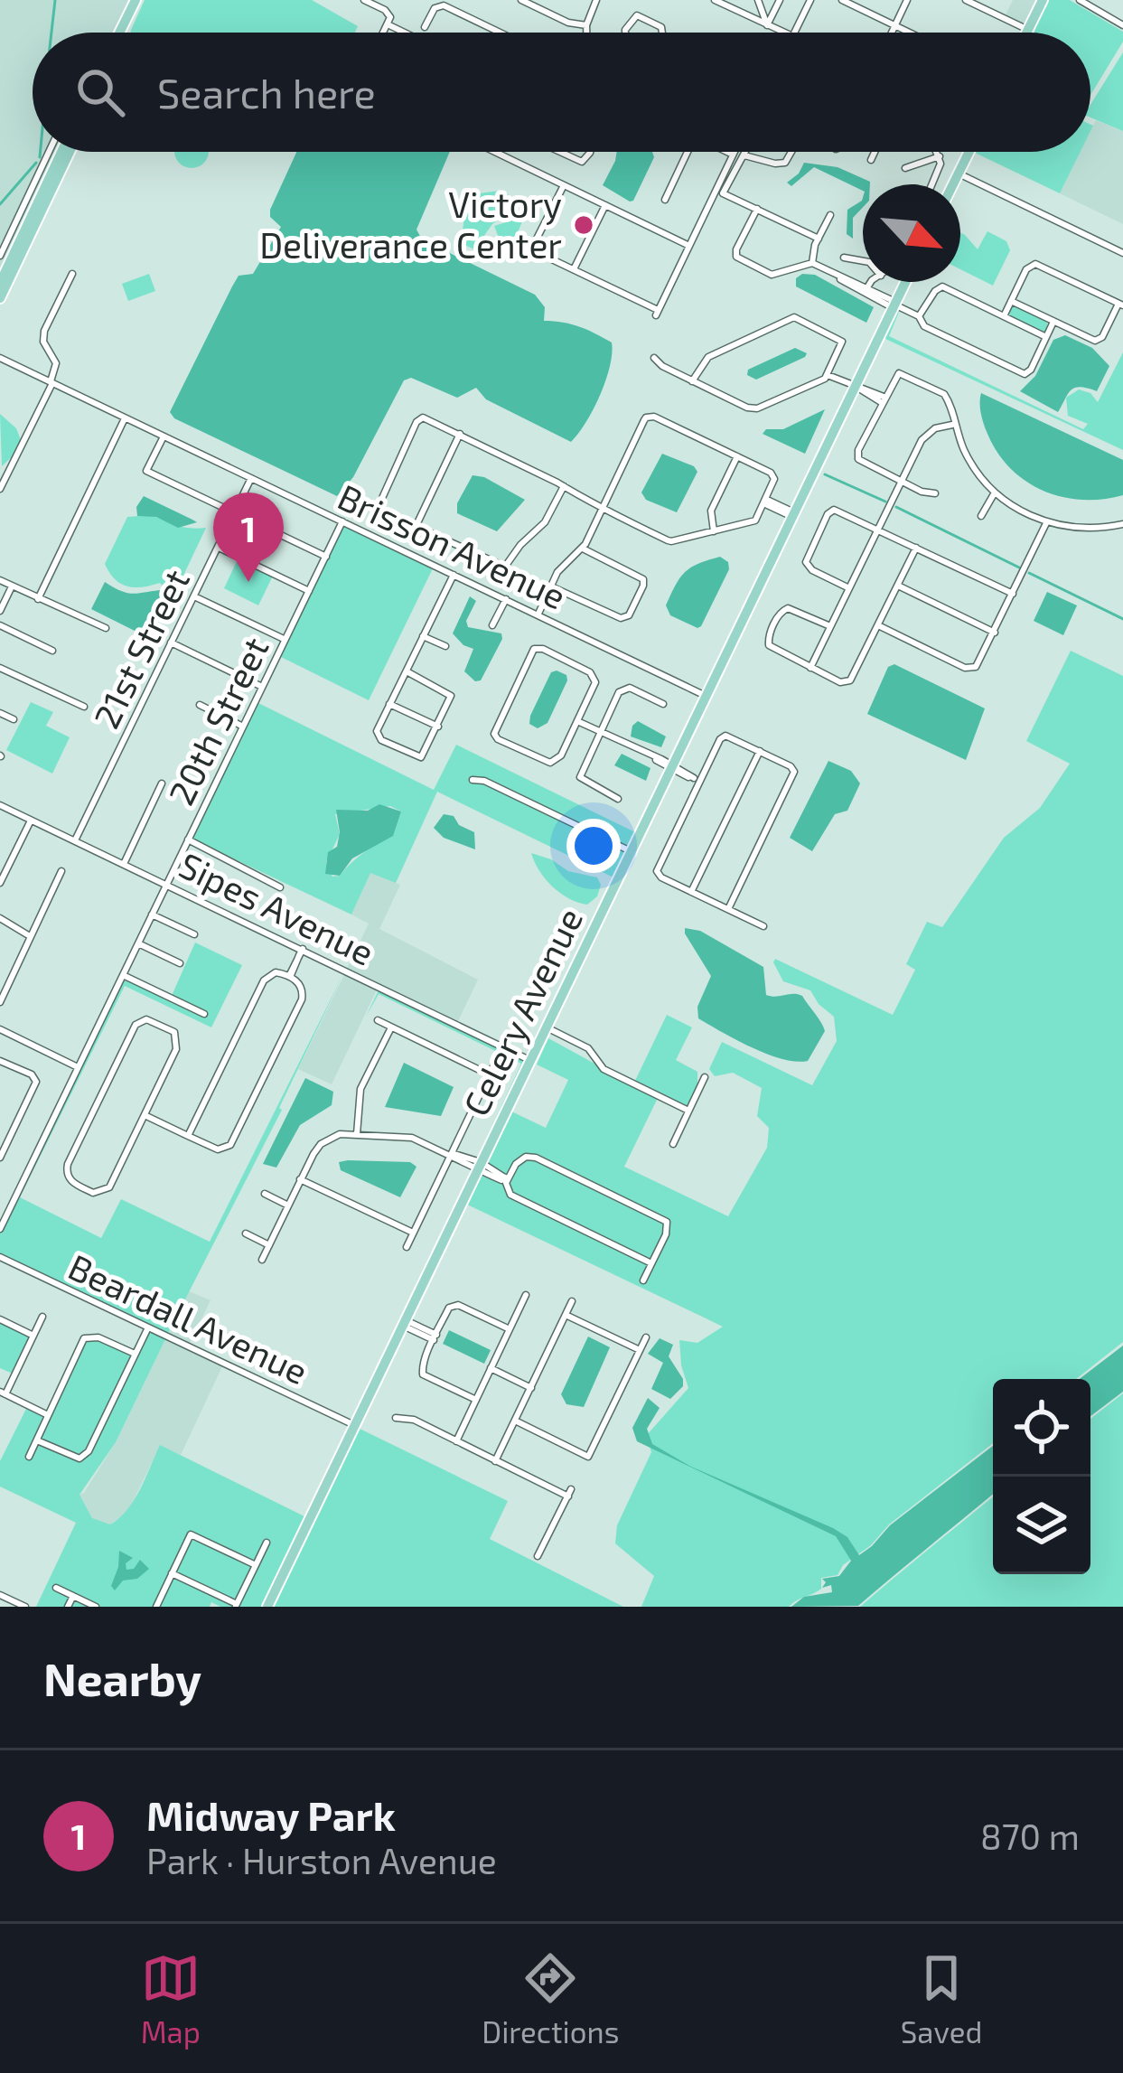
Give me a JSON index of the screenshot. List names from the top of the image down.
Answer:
{
  "streets": {
    "main road": ["Celery Avenue"],
    "street": [
      "Brisson Avenue",
      "21st Street",
      "20th Street",
      "Sipes Avenue",
      "Beardall Avenue"
    ]
  },
  "crossings": [
    ["Brisson Avenue", "21st Street"],
    ["Brisson Avenue", "20th Street"],
    ["Brisson Avenue", "Celery Avenue"],
    ["21st Street", "Sipes Avenue"],
    ["20th Street", "Sipes Avenue"],
    ["Sipes Avenue", "Celery Avenue"],
    ["Celery Avenue", "Beardall Avenue"]
  ],
  "places": ["Victory Deliverance Center"],
  "north": "bottom right",
  "page": {
    "search": "Search here",
    "pins": "1",
    "heading": "Nearby",
    "list": [
      {
        "mark": "1",
        "name": "Midway Park",
        "note": "Park · Hurston Avenue",
        "value": "870 m"
      }
    ],
    "nav": ["Map", "Directions", "Saved"]
  }
}
